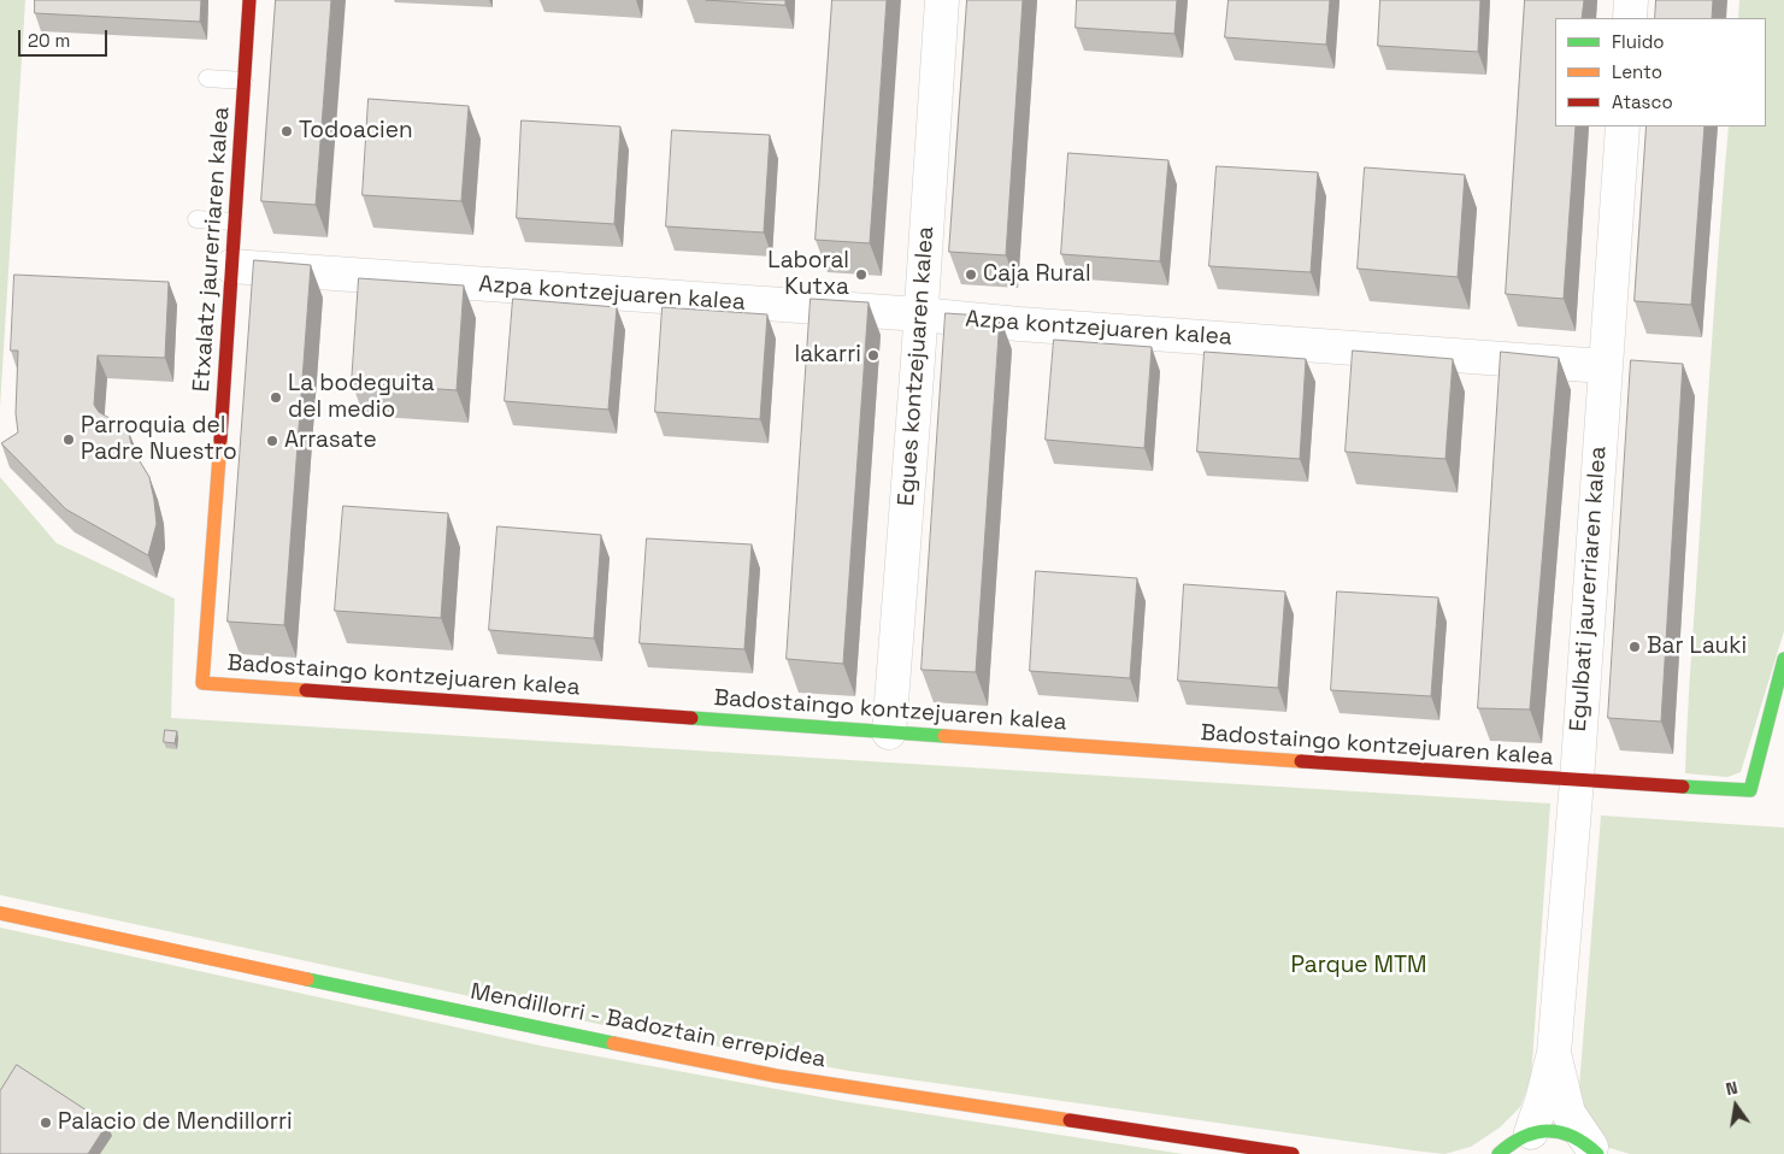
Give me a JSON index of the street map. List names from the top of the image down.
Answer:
{
  "streets": {
    "street": [
      "Etxalatz jaurerriaren kalea",
      "Azpa kontzejuaren kalea",
      "Egues kontzejuaren kalea",
      "Egulbati jaurerriaren kalea",
      "Badostaingo kontzejuaren kalea",
      "Mendillorri - Badoztain errepidea"
    ]
  },
  "crossings": [
    ["Etxalatz jaurerriaren kalea", "Azpa kontzejuaren kalea"],
    ["Etxalatz jaurerriaren kalea", "Badostaingo kontzejuaren kalea"],
    ["Azpa kontzejuaren kalea", "Egues kontzejuaren kalea"],
    ["Azpa kontzejuaren kalea", "Egulbati jaurerriaren kalea"],
    ["Egues kontzejuaren kalea", "Badostaingo kontzejuaren kalea"],
    ["Egulbati jaurerriaren kalea", "Badostaingo kontzejuaren kalea"]
  ],
  "parks": ["Parque MTM"],
  "places": [
    "Todoacien",
    "Laboral Kutxa",
    "Caja Rural",
    "lakarri",
    "La bodeguita del medio",
    "Parroquia del Padre Nuestro",
    "Arrasate",
    "Bar Lauki",
    "Palacio de Mendillorri"
  ],
  "legend": ["Fluido", "Lento", "Atasco"],
  "scale_bar": "20 m",
  "north": "top"
}
